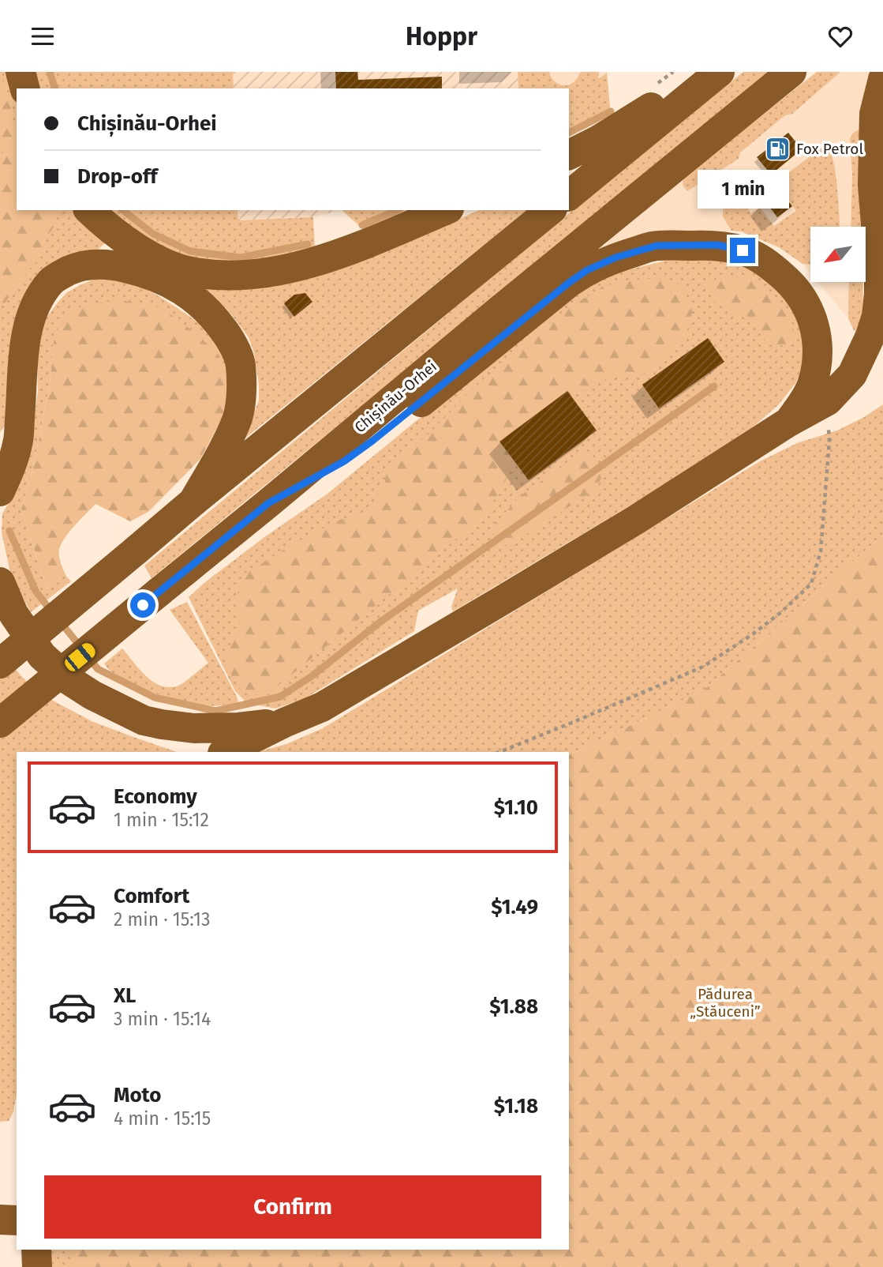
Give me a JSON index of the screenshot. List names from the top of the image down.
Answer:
{
  "streets": {
    "highway": ["Chișinău-Orhei"]
  },
  "parks": ["Pădurea „Stăuceni”"],
  "places": {
    "fuel station": ["Fox Petrol"]
  },
  "north": "bottom left",
  "page": {
    "header": "Hoppr",
    "banner": ["Chișinău-Orhei", "Drop-off"],
    "bubble": "1 min",
    "list": [
      {
        "name": "Economy",
        "note": "1 min · 15:12",
        "value": "$1.10"
      },
      {
        "name": "Comfort",
        "note": "2 min · 15:13",
        "value": "$1.49"
      },
      {
        "name": "XL",
        "note": "3 min · 15:14",
        "value": "$1.88"
      },
      {
        "name": "Moto",
        "note": "4 min · 15:15",
        "value": "$1.18"
      }
    ],
    "buttons": "Confirm"
  }
}
